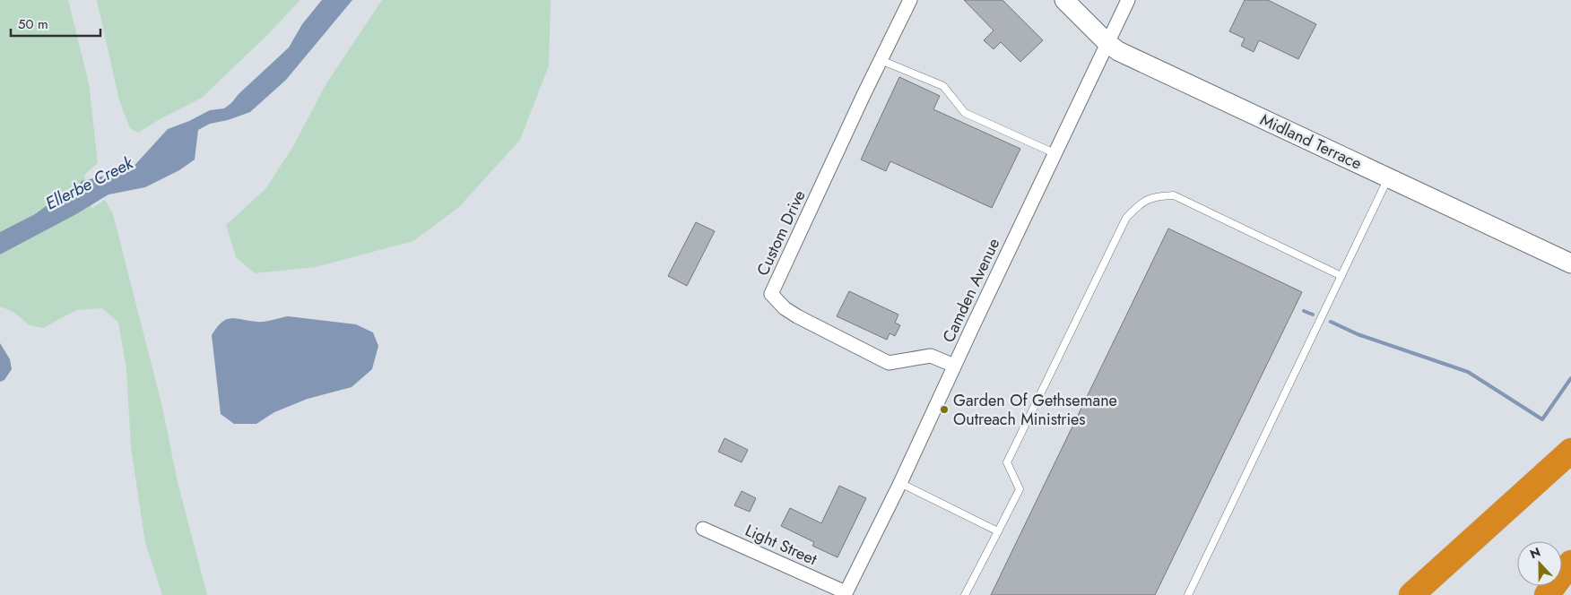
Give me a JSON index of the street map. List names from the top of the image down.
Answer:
{
  "streets": {
    "street": [
      "Midland Terrace",
      "Custom Drive",
      "Camden Avenue",
      "Light Street"
    ]
  },
  "crossings": [
    ["Midland Terrace", "Camden Avenue"],
    ["Custom Drive", "Camden Avenue"],
    ["Camden Avenue", "Light Street"]
  ],
  "water": ["Ellerbe Creek"],
  "places": ["Garden Of Gethsemane Outreach Ministries"],
  "scale_bar": "50 m",
  "north": "top"
}
